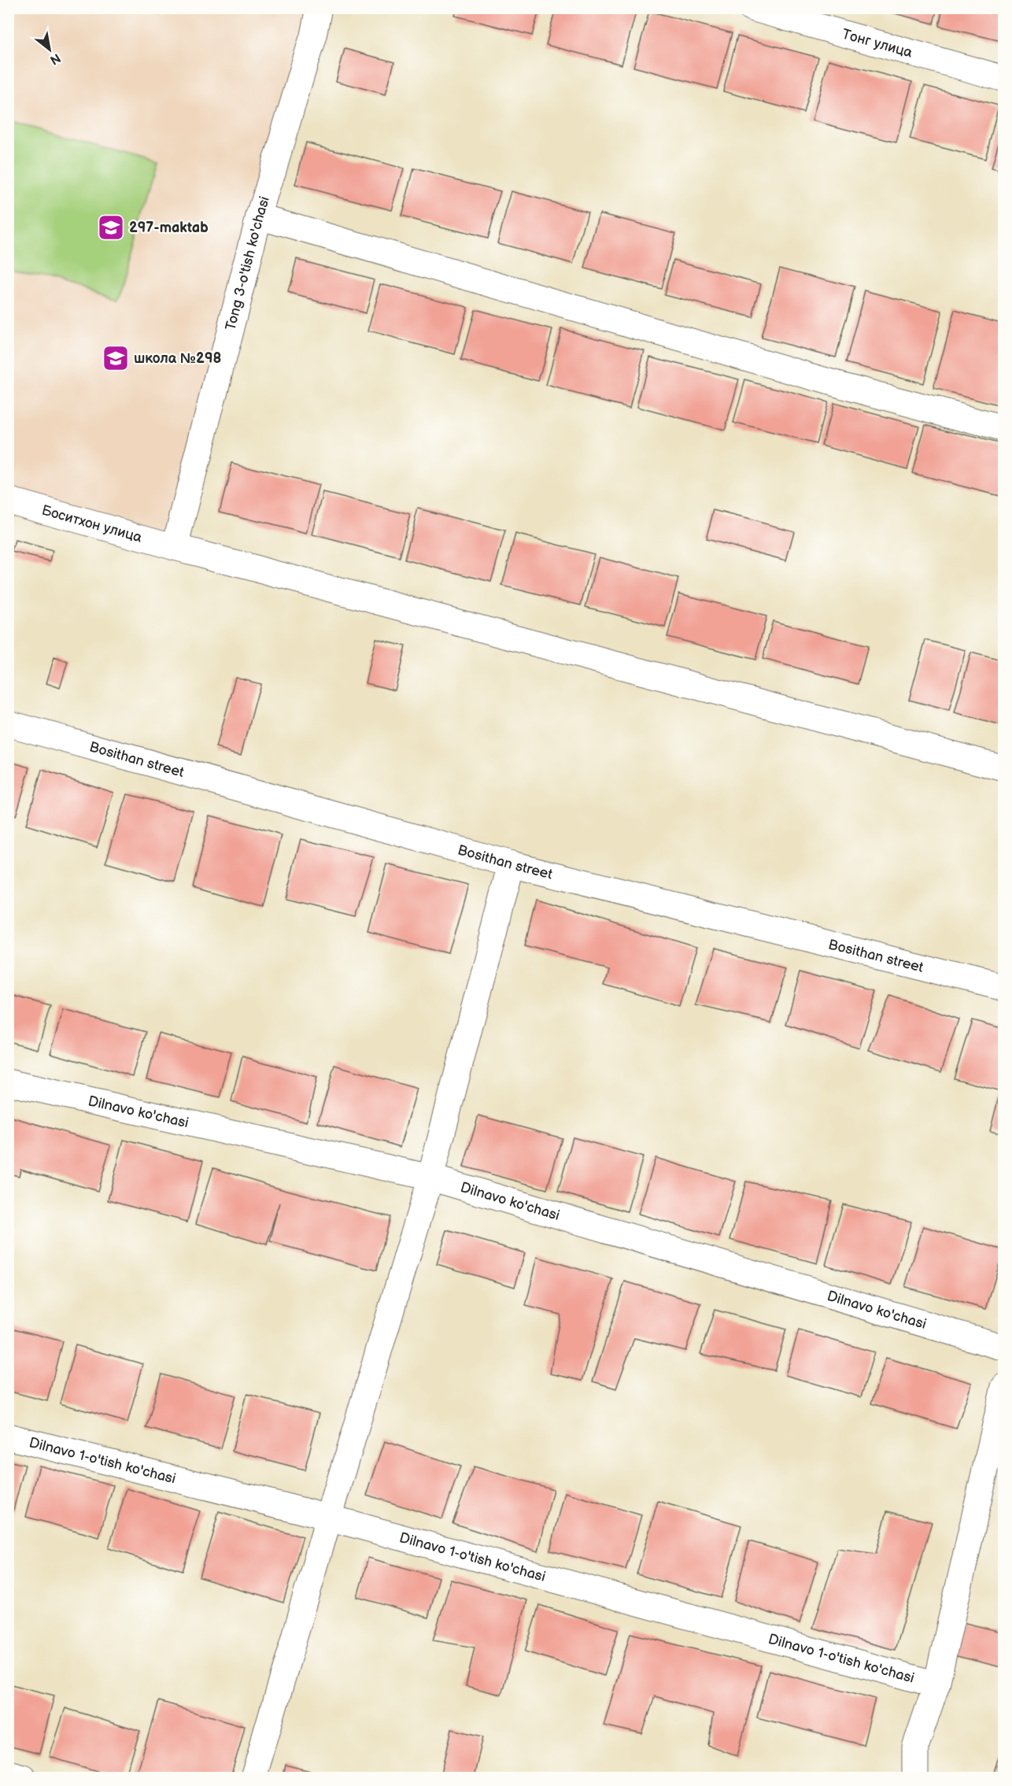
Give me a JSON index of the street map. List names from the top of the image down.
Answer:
{
  "streets": {
    "street": [
      "Тонг улица",
      "Tong 3-o'tish ko'chasi",
      "Боситхон улица",
      "Bosithan street",
      "Dilnavo ko'chasi",
      "Dilnavo 1-o'tish ko'chasi"
    ]
  },
  "crossings": [
    ["Tong 3-o'tish ko'chasi", "Боситхон улица"]
  ],
  "places": {
    "school or university": ["297-maktab", "школа №298"]
  },
  "north": "bottom right"
}
